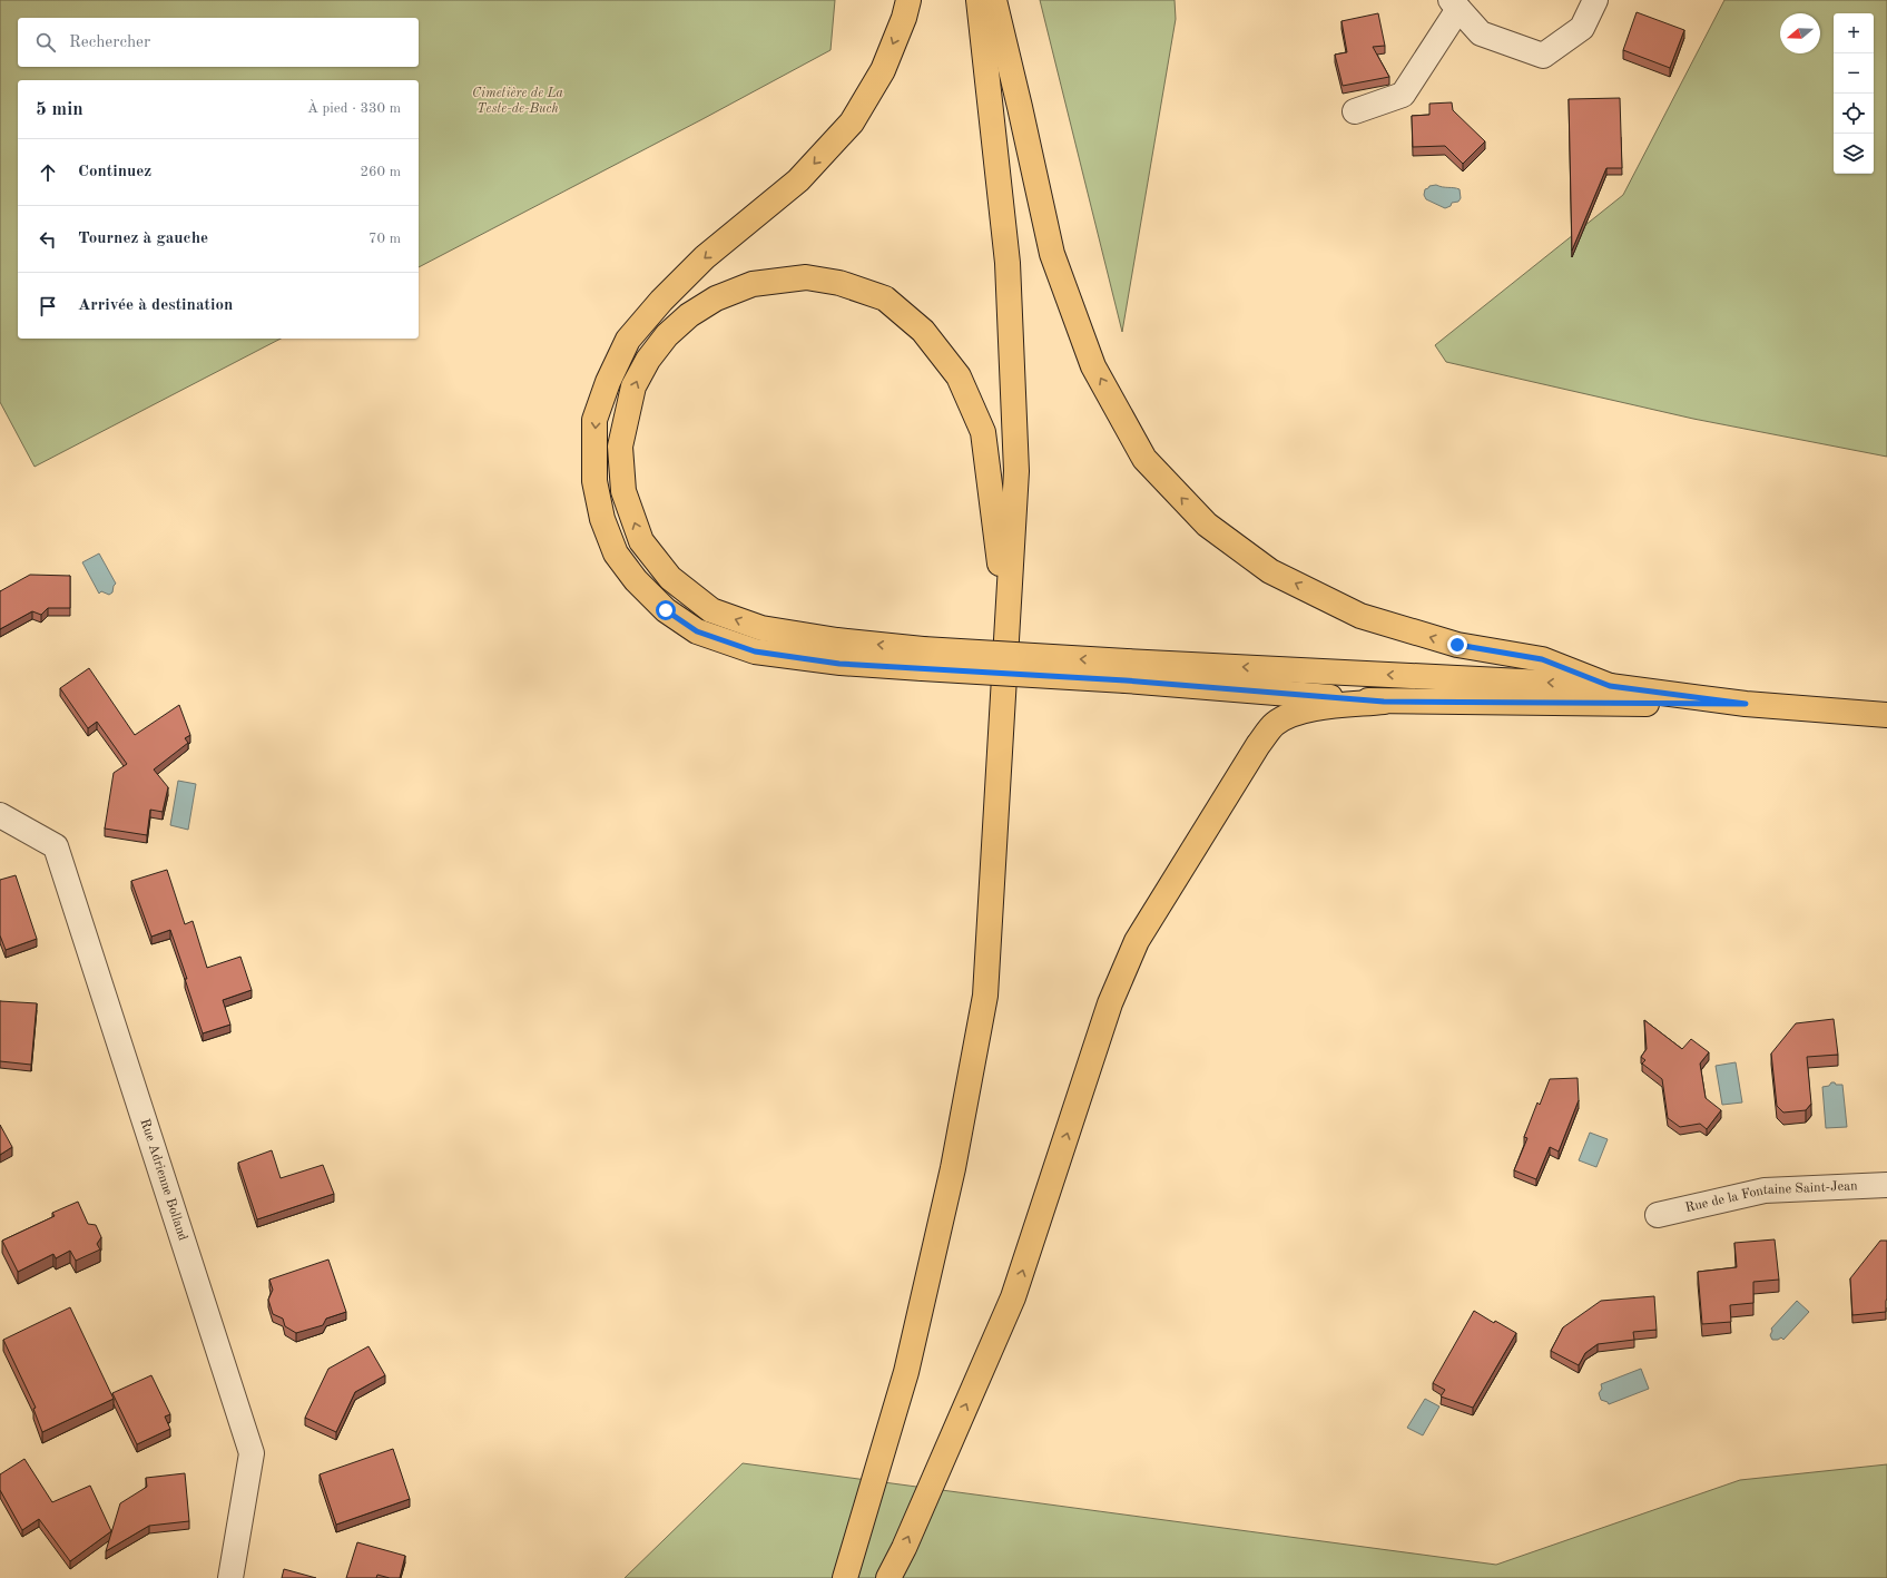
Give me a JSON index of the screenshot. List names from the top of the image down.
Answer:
{
  "streets": {
    "street": ["Rue Adrienne Bolland", "Rue de la Fontaine Saint-Jean"]
  },
  "parks": ["Cimetière de La Teste-de-Buch"],
  "north": "left",
  "page": {
    "map_buttons": ["+", "−"],
    "search": "Rechercher",
    "heading": ["5 min", "À pied · 330 m"],
    "list": [
      ["Continuez", "260 m"],
      ["Tournez à gauche", "70 m"],
      "Arrivée à destination"
    ]
  }
}
